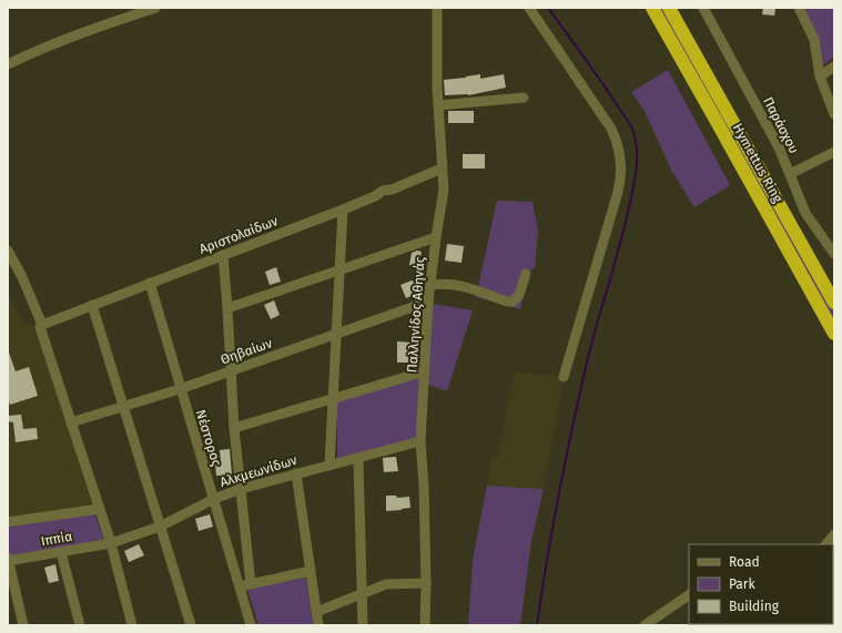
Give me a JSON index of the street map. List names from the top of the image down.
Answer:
{
  "streets": {
    "highway": ["Hymettus Ring"],
    "street": [
      "Παράσχου",
      "Αριστολαίδων",
      "Παλληνίδος Αθηνάς",
      "Θηβαίων",
      "Νέστορος",
      "Αλκμεωνίδων",
      "Ιππία"
    ]
  },
  "crossings": [
    ["Αριστολαίδων", "Παλληνίδος Αθηνάς"],
    ["Αριστολαίδων", "Νέστορος"],
    ["Παλληνίδος Αθηνάς", "Θηβαίων"],
    ["Παλληνίδος Αθηνάς", "Αλκμεωνίδων"],
    ["Θηβαίων", "Νέστορος"],
    ["Νέστορος", "Αλκμεωνίδων"],
    ["Αλκμεωνίδων", "Ιππία"]
  ],
  "legend": ["Road", "Park", "Building"]
}
